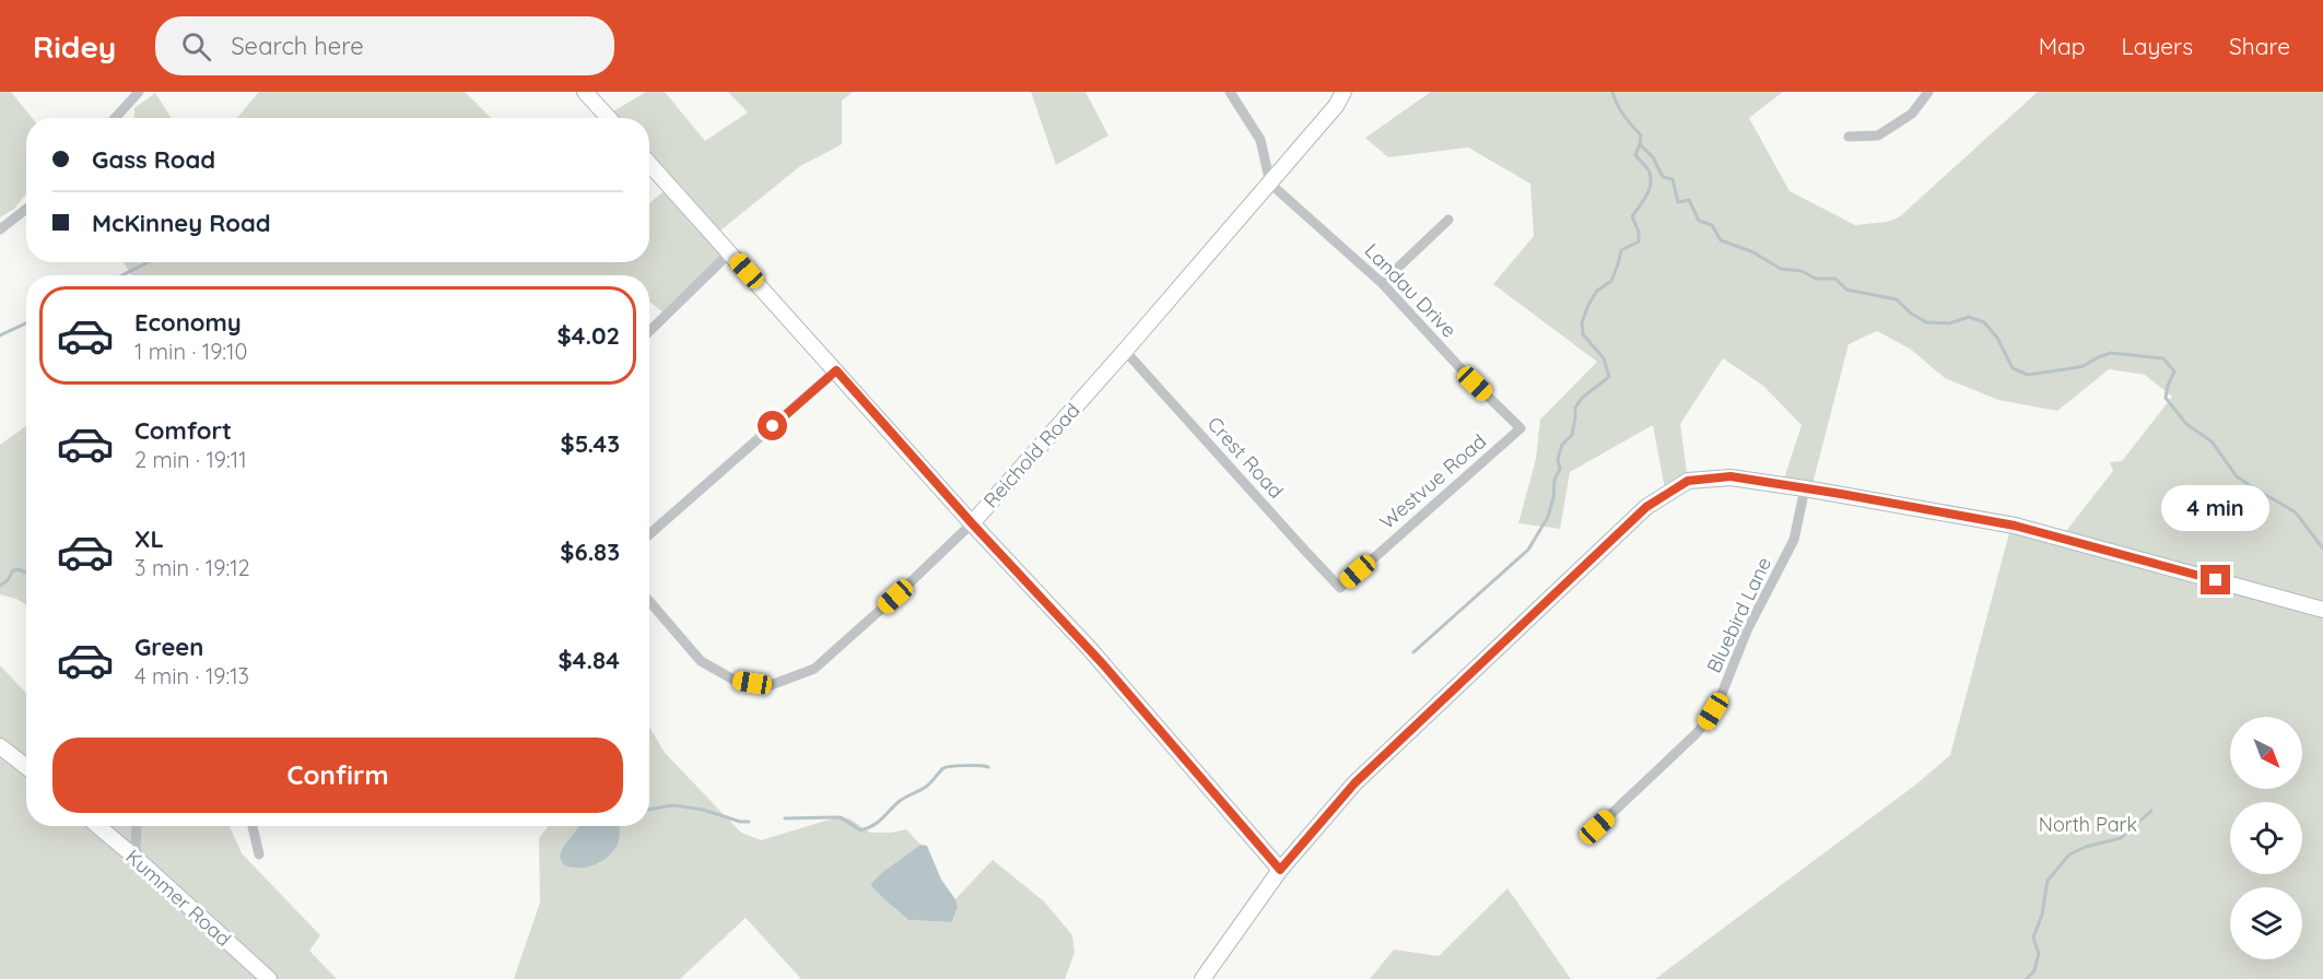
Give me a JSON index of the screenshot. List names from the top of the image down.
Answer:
{
  "streets": {
    "street": [
      "Landau Drive",
      "Reichold Road",
      "Crest Road",
      "Westvue Road",
      "Bluebird Lane",
      "Kummer Road"
    ]
  },
  "crossings": [
    ["Landau Drive", "Reichold Road"],
    ["Landau Drive", "Westvue Road"],
    ["Reichold Road", "Crest Road"],
    ["Crest Road", "Westvue Road"]
  ],
  "parks": ["North Park"],
  "north": "bottom right",
  "page": {
    "header": "Ridey",
    "search": "Search here",
    "nav": ["Map", "Layers", "Share"],
    "banner": ["Gass Road", "McKinney Road"],
    "list": [
      {
        "name": "Economy",
        "note": "1 min · 19:10",
        "value": "$4.02"
      },
      {
        "name": "Comfort",
        "note": "2 min · 19:11",
        "value": "$5.43"
      },
      {
        "name": "XL",
        "note": "3 min · 19:12",
        "value": "$6.83"
      },
      {
        "name": "Green",
        "note": "4 min · 19:13",
        "value": "$4.84"
      }
    ],
    "bubble": "4 min",
    "buttons": "Confirm"
  }
}
